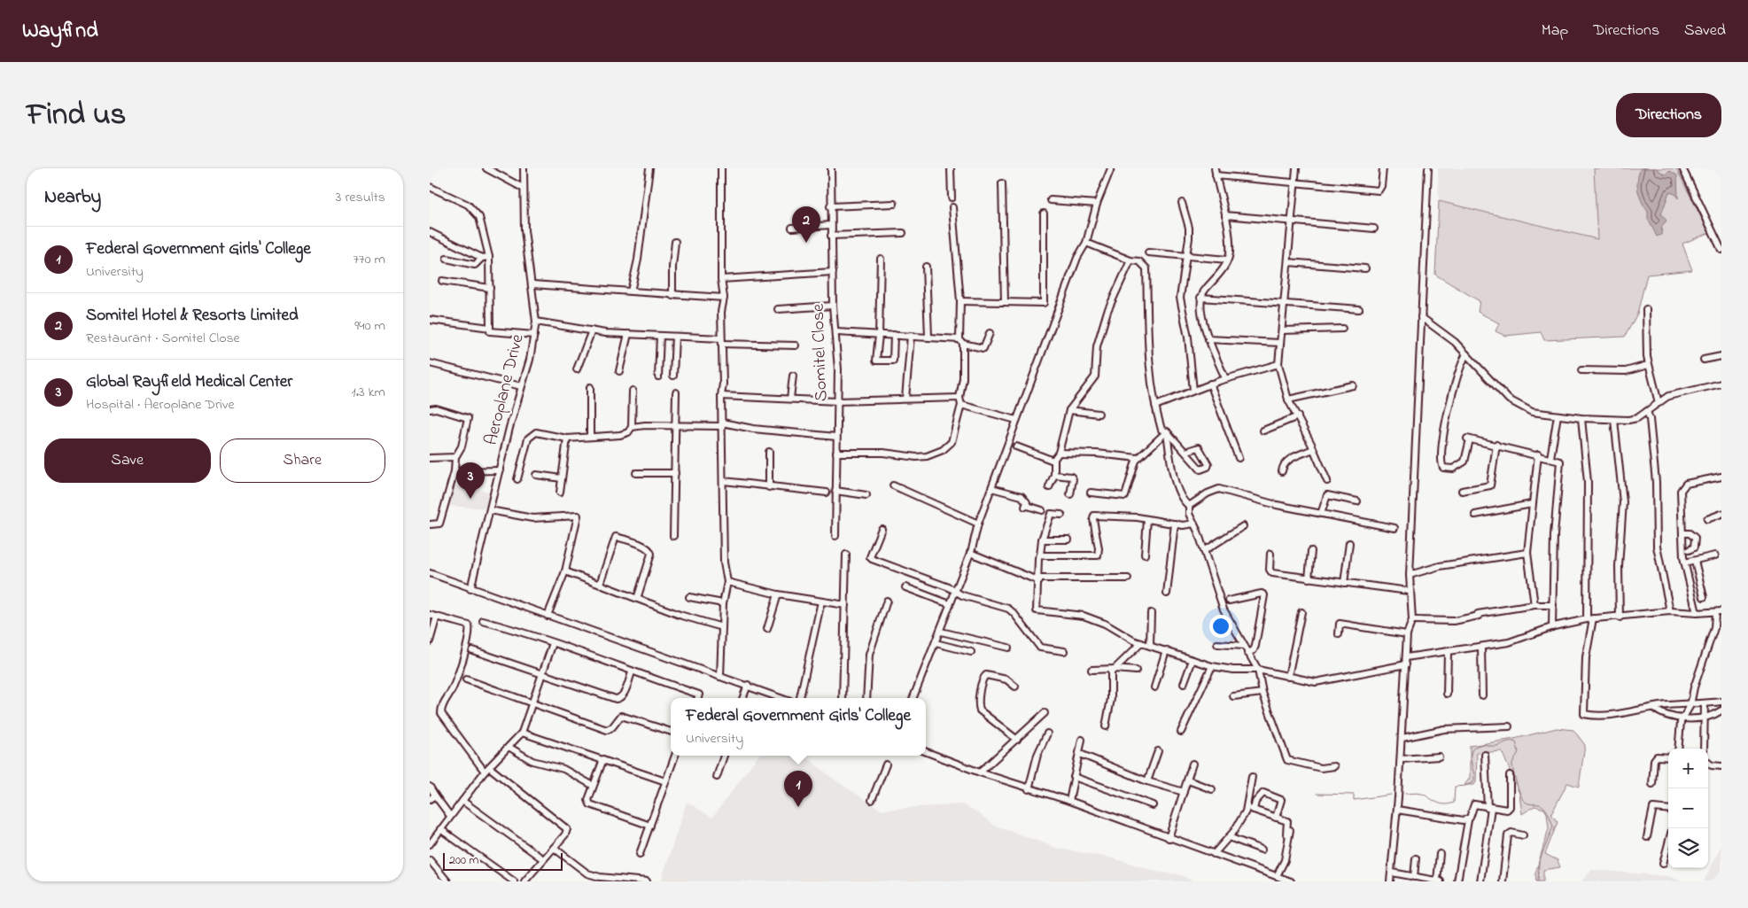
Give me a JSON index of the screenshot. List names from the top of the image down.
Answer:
{
  "streets": {
    "street": ["Somitel Close", "Aeroplane Drive"]
  },
  "scale_bar": "200 m",
  "page": {
    "header": "Wayfind",
    "nav": ["Map", "Directions", "Saved"],
    "title": "Find us",
    "buttons": [
      "Directions",
      ["Save", "Share"]
    ],
    "heading": ["Nearby", "3 results"],
    "pins": ["2", "3", "1"],
    "list": [
      {
        "mark": "1",
        "name": "Federal Government Girls' College",
        "note": "University",
        "value": "770 m"
      },
      {
        "mark": "2",
        "name": "Somitel Hotel & Resorts Limited",
        "note": "Restaurant · Somitel Close",
        "value": "940 m"
      },
      {
        "mark": "3",
        "name": "Global Rayfield Medical Center",
        "note": "Hospital · Aeroplane Drive",
        "value": "1.3 km"
      }
    ],
    "popup": ["Federal Government Girls' College", "University"],
    "map_buttons": ["+", "−"],
    "scale": "200 m"
  }
}
